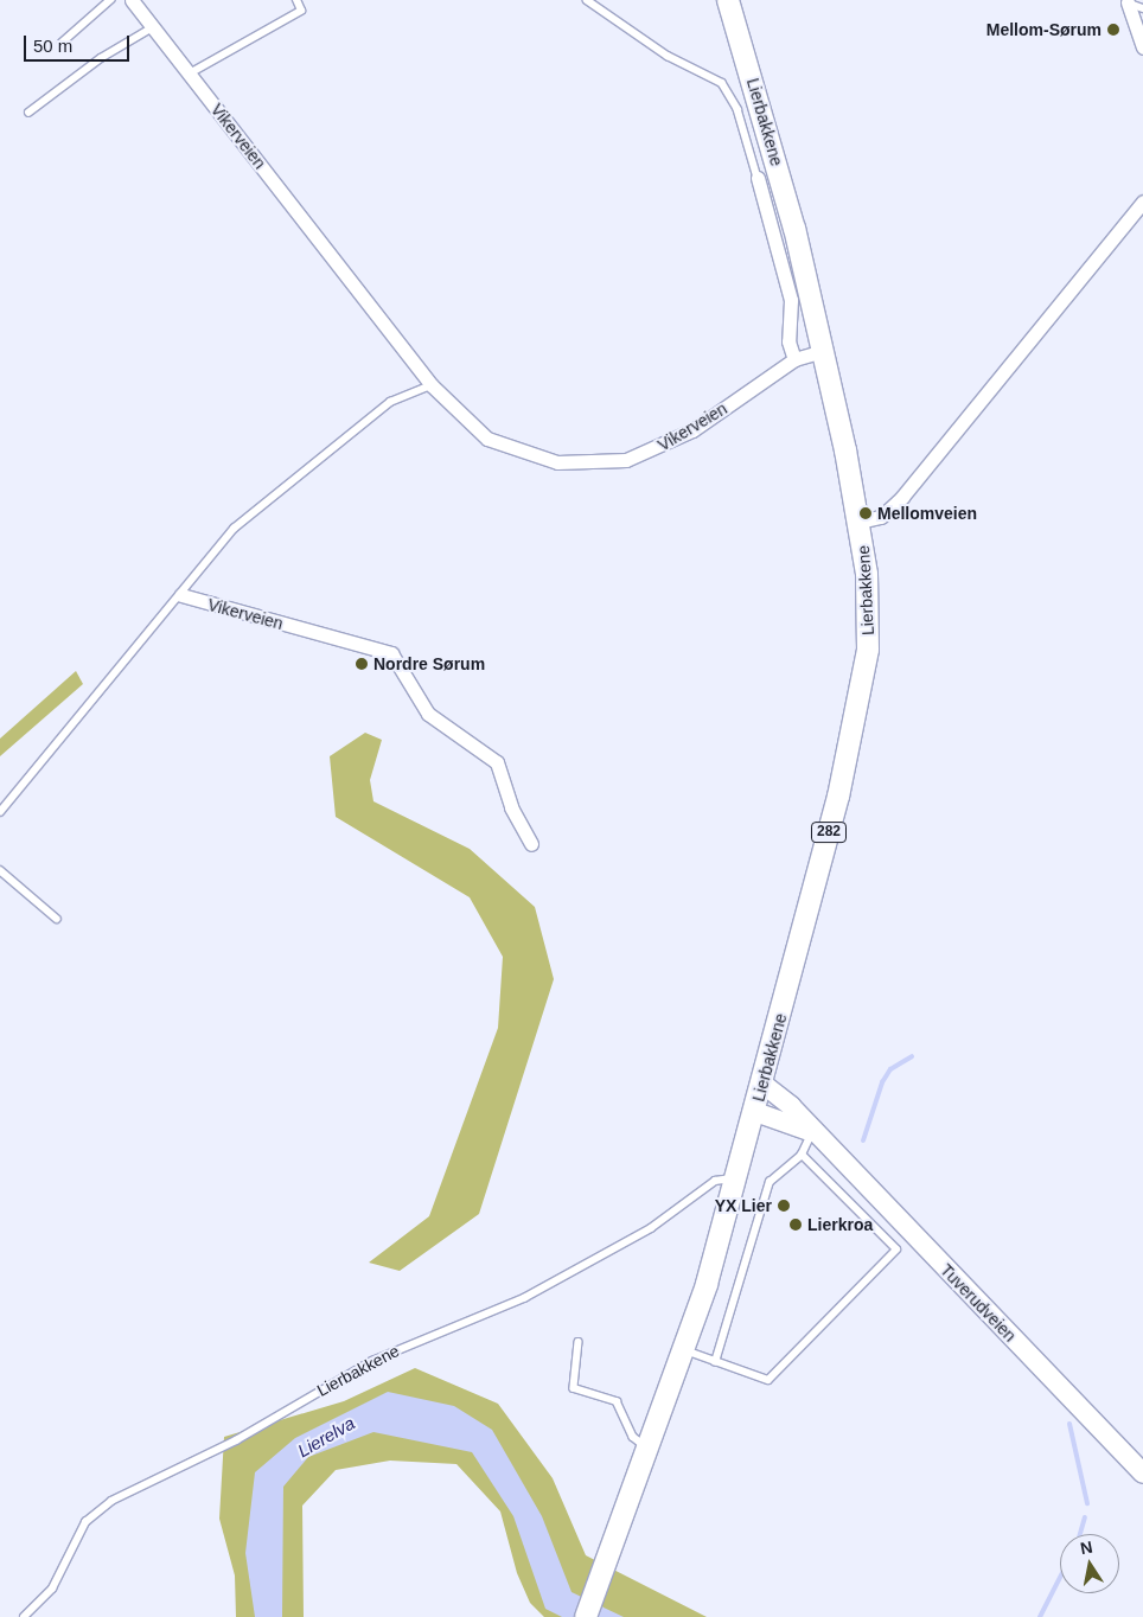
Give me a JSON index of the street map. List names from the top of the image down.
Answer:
{
  "streets": {
    "main road": ["Lierbakkene", "282", "Tuverudveien"],
    "street": ["Vikerveien"]
  },
  "crossings": [
    ["Lierbakkene", "Vikerveien"],
    ["Lierbakkene", "Tuverudveien"]
  ],
  "water": ["Lierelva"],
  "places": [
    "Mellom-Sørum",
    "Mellomveien",
    "Nordre Sørum",
    "YX Lier",
    "Lierkroa"
  ],
  "scale_bar": "50 m",
  "north": "top"
}
